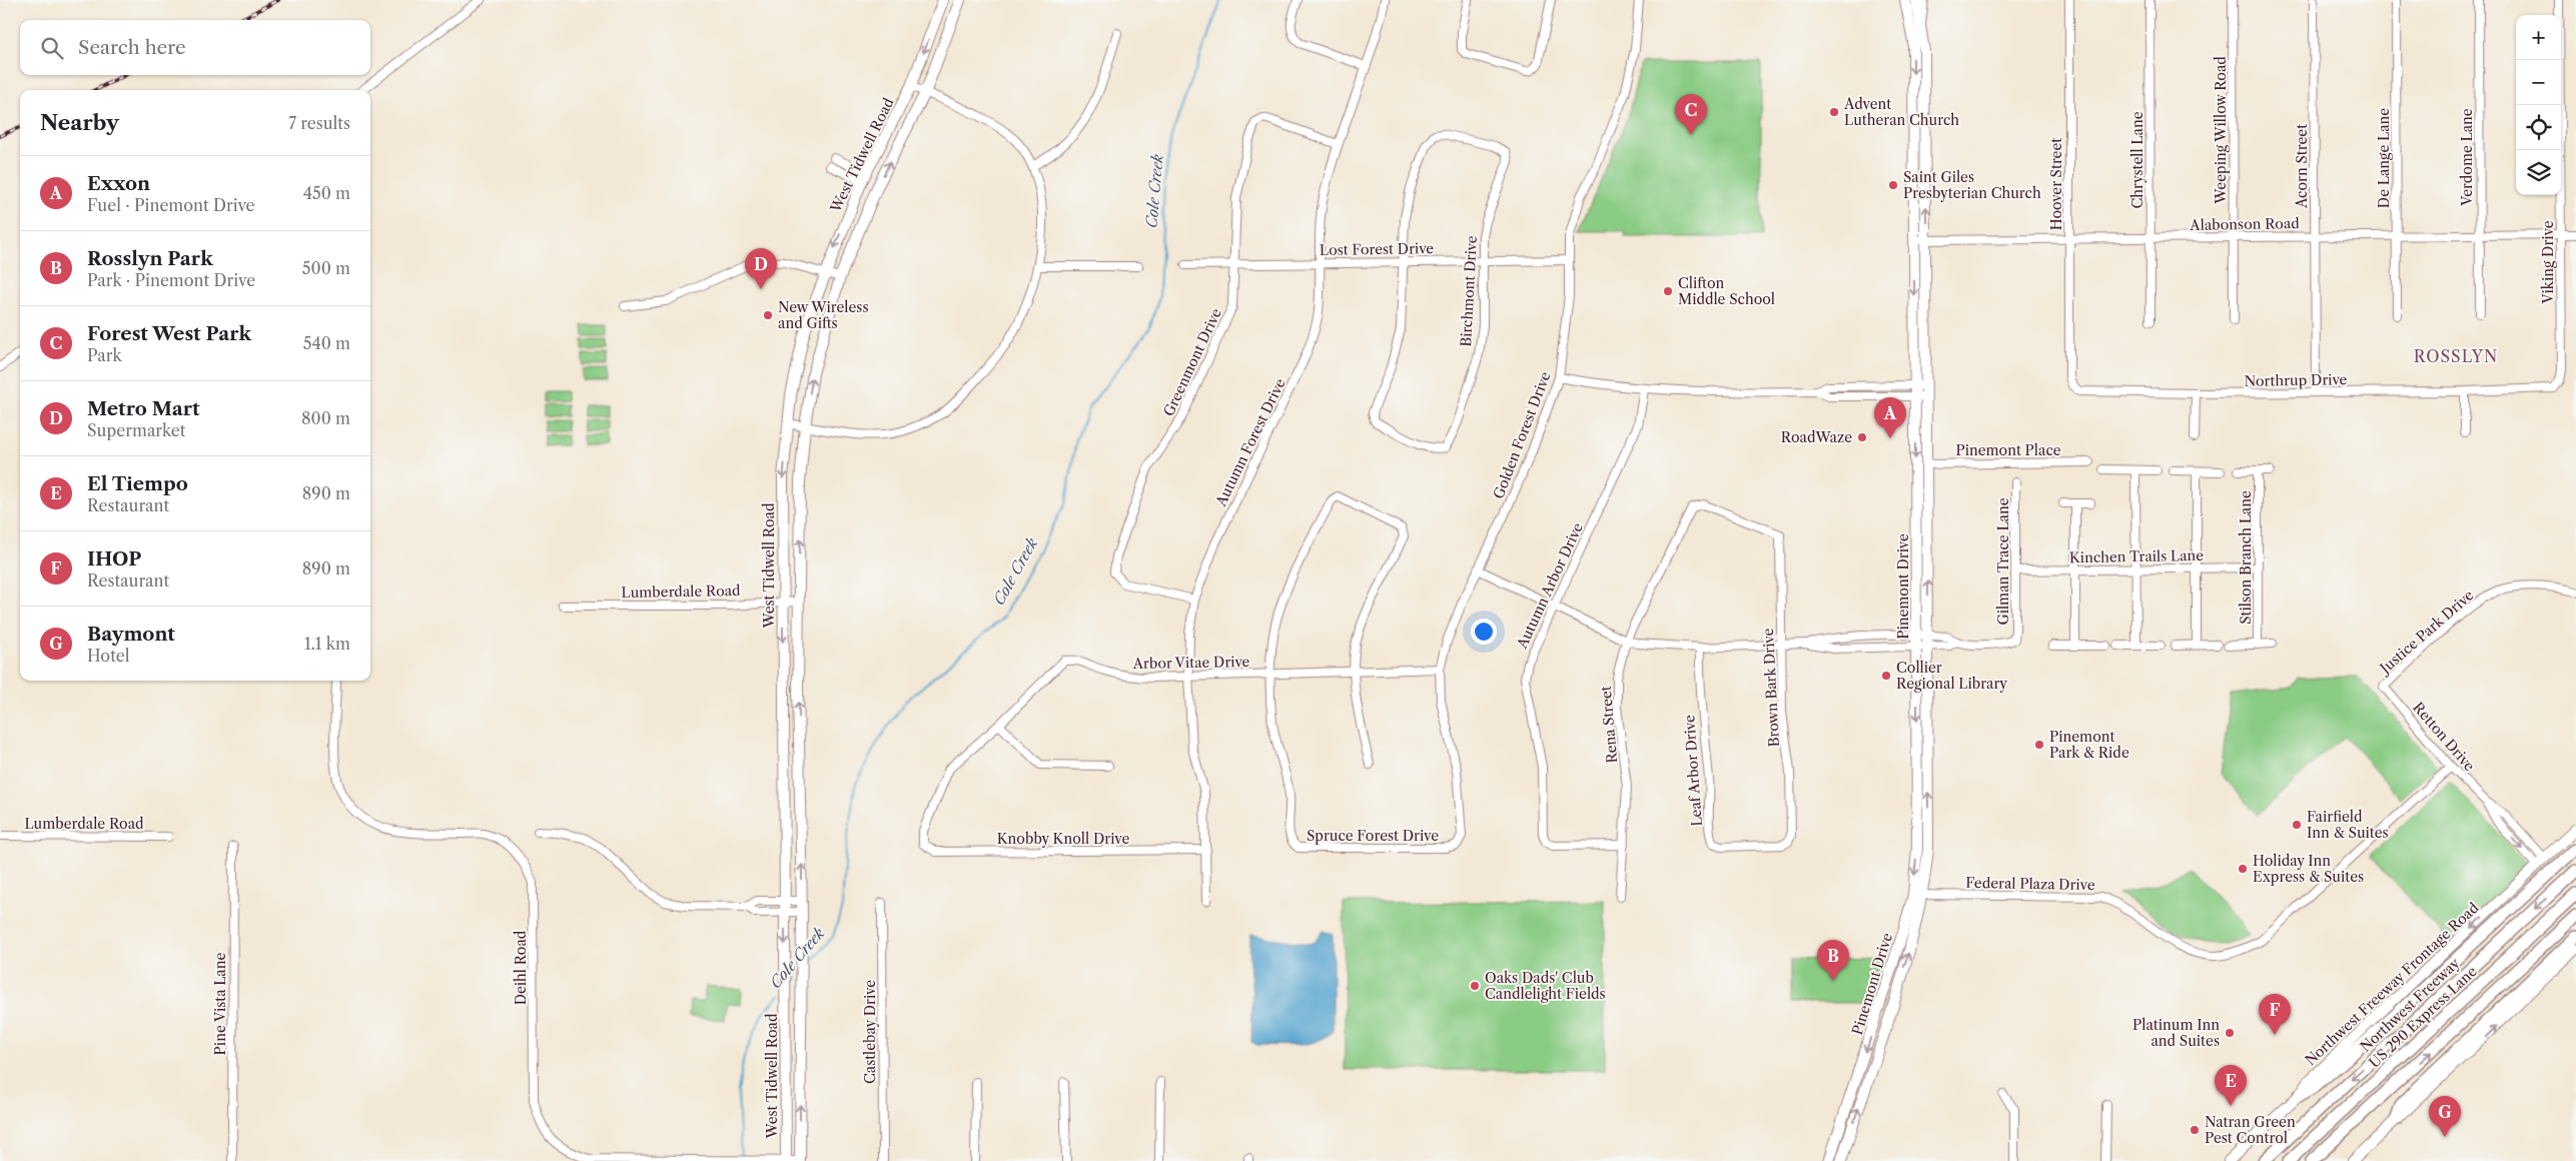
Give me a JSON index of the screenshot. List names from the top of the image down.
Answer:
{
  "streets": {
    "highway": ["Northwest Freeway", "US 290 Express Lane"],
    "main road": ["West Tidwell Road", "Pinemont Drive", "Northwest Freeway Frontage Road"],
    "street": [
      "Weeping Willow Road",
      "Verdome Lane",
      "De Lange Lane",
      "Chrystell Lane",
      "Acorn Street",
      "Hoover Street",
      "Alabonson Road",
      "Lost Forest Drive",
      "Viking Drive",
      "Birchmont Drive",
      "Greenmont Drive",
      "Northrup Drive",
      "Golden Forest Drive",
      "Autumn Forest Drive",
      "Pinemont Place",
      "Kinchen Trails Lane",
      "Stilson Branch Lane",
      "Gilman Trace Lane",
      "Autumn Arbor Drive",
      "Lumberdale Road",
      "Justice Park Drive",
      "Arbor Vitae Drive",
      "Brown Bark Drive",
      "Rena Street",
      "Retton Drive",
      "Leaf Arbor Drive",
      "Spruce Forest Drive",
      "Knobby Knoll Drive",
      "Federal Plaza Drive",
      "Deihl Road",
      "Pine Vista Lane",
      "Castlebay Drive"
    ]
  },
  "crossings": [
    ["Weeping Willow Road", "Alabonson Road"],
    ["West Tidwell Road", "Lumberdale Road"],
    ["West Tidwell Road", "Deihl Road"],
    ["Verdome Lane", "Alabonson Road"],
    ["De Lange Lane", "Alabonson Road"],
    ["Chrystell Lane", "Alabonson Road"],
    ["Acorn Street", "Alabonson Road"],
    ["Acorn Street", "Northrup Drive"],
    ["Hoover Street", "Alabonson Road"],
    ["Hoover Street", "Northrup Drive"],
    ["Alabonson Road", "Viking Drive"],
    ["Alabonson Road", "Pinemont Drive"],
    ["Lost Forest Drive", "Birchmont Drive"],
    ["Lost Forest Drive", "Greenmont Drive"],
    ["Lost Forest Drive", "Golden Forest Drive"],
    ["Lost Forest Drive", "Autumn Forest Drive"],
    ["Viking Drive", "Northrup Drive"],
    ["Greenmont Drive", "Autumn Forest Drive"],
    ["Golden Forest Drive", "Arbor Vitae Drive"],
    ["Golden Forest Drive", "Spruce Forest Drive"],
    ["Autumn Forest Drive", "Arbor Vitae Drive"],
    ["Autumn Forest Drive", "Knobby Knoll Drive"],
    ["Pinemont Place", "Pinemont Drive"],
    ["Kinchen Trails Lane", "Stilson Branch Lane"],
    ["Kinchen Trails Lane", "Gilman Trace Lane"],
    ["Gilman Trace Lane", "Pinemont Drive"],
    ["Autumn Arbor Drive", "Rena Street"],
    ["Pinemont Drive", "Federal Plaza Drive"],
    ["Justice Park Drive", "Retton Drive"],
    ["Arbor Vitae Drive", "Spruce Forest Drive"],
    ["Arbor Vitae Drive", "Knobby Knoll Drive"],
    ["Brown Bark Drive", "Rena Street"],
    ["Brown Bark Drive", "Leaf Arbor Drive"],
    ["Retton Drive", "Federal Plaza Drive"],
    ["Retton Drive", "Northwest Freeway Frontage Road"]
  ],
  "districts": ["ROSSLYN"],
  "water": ["Cole Creek"],
  "places": [
    "Advent Lutheran Church",
    "Saint Giles Presbyterian Church",
    "Clifton Middle School",
    "New Wireless and Gifts",
    "RoadWaze",
    "Collier Regional Library",
    "Pinemont Park & Ride",
    "Fairfield Inn & Suites",
    "Holiday Inn Express & Suites",
    "Oaks Dads' Club Candlelight Fields",
    "Platinum Inn and Suites",
    "Natran Green Pest Control"
  ],
  "page": {
    "map_buttons": ["+", "−"],
    "search": "Search here",
    "heading": ["Nearby", "7 results"],
    "pins": [
      "C",
      "D",
      "A",
      "B",
      "F",
      "E",
      "G"
    ],
    "list": [
      {
        "mark": "A",
        "name": "Exxon",
        "note": "Fuel · Pinemont Drive",
        "value": "450 m"
      },
      {
        "mark": "B",
        "name": "Rosslyn Park",
        "note": "Park · Pinemont Drive",
        "value": "500 m"
      },
      {
        "mark": "C",
        "name": "Forest West Park",
        "note": "Park",
        "value": "540 m"
      },
      {
        "mark": "D",
        "name": "Metro Mart",
        "note": "Supermarket",
        "value": "800 m"
      },
      {
        "mark": "E",
        "name": "El Tiempo",
        "note": "Restaurant",
        "value": "890 m"
      },
      {
        "mark": "F",
        "name": "IHOP",
        "note": "Restaurant",
        "value": "890 m"
      },
      {
        "mark": "G",
        "name": "Baymont",
        "note": "Hotel",
        "value": "1.1 km"
      }
    ]
  }
}
